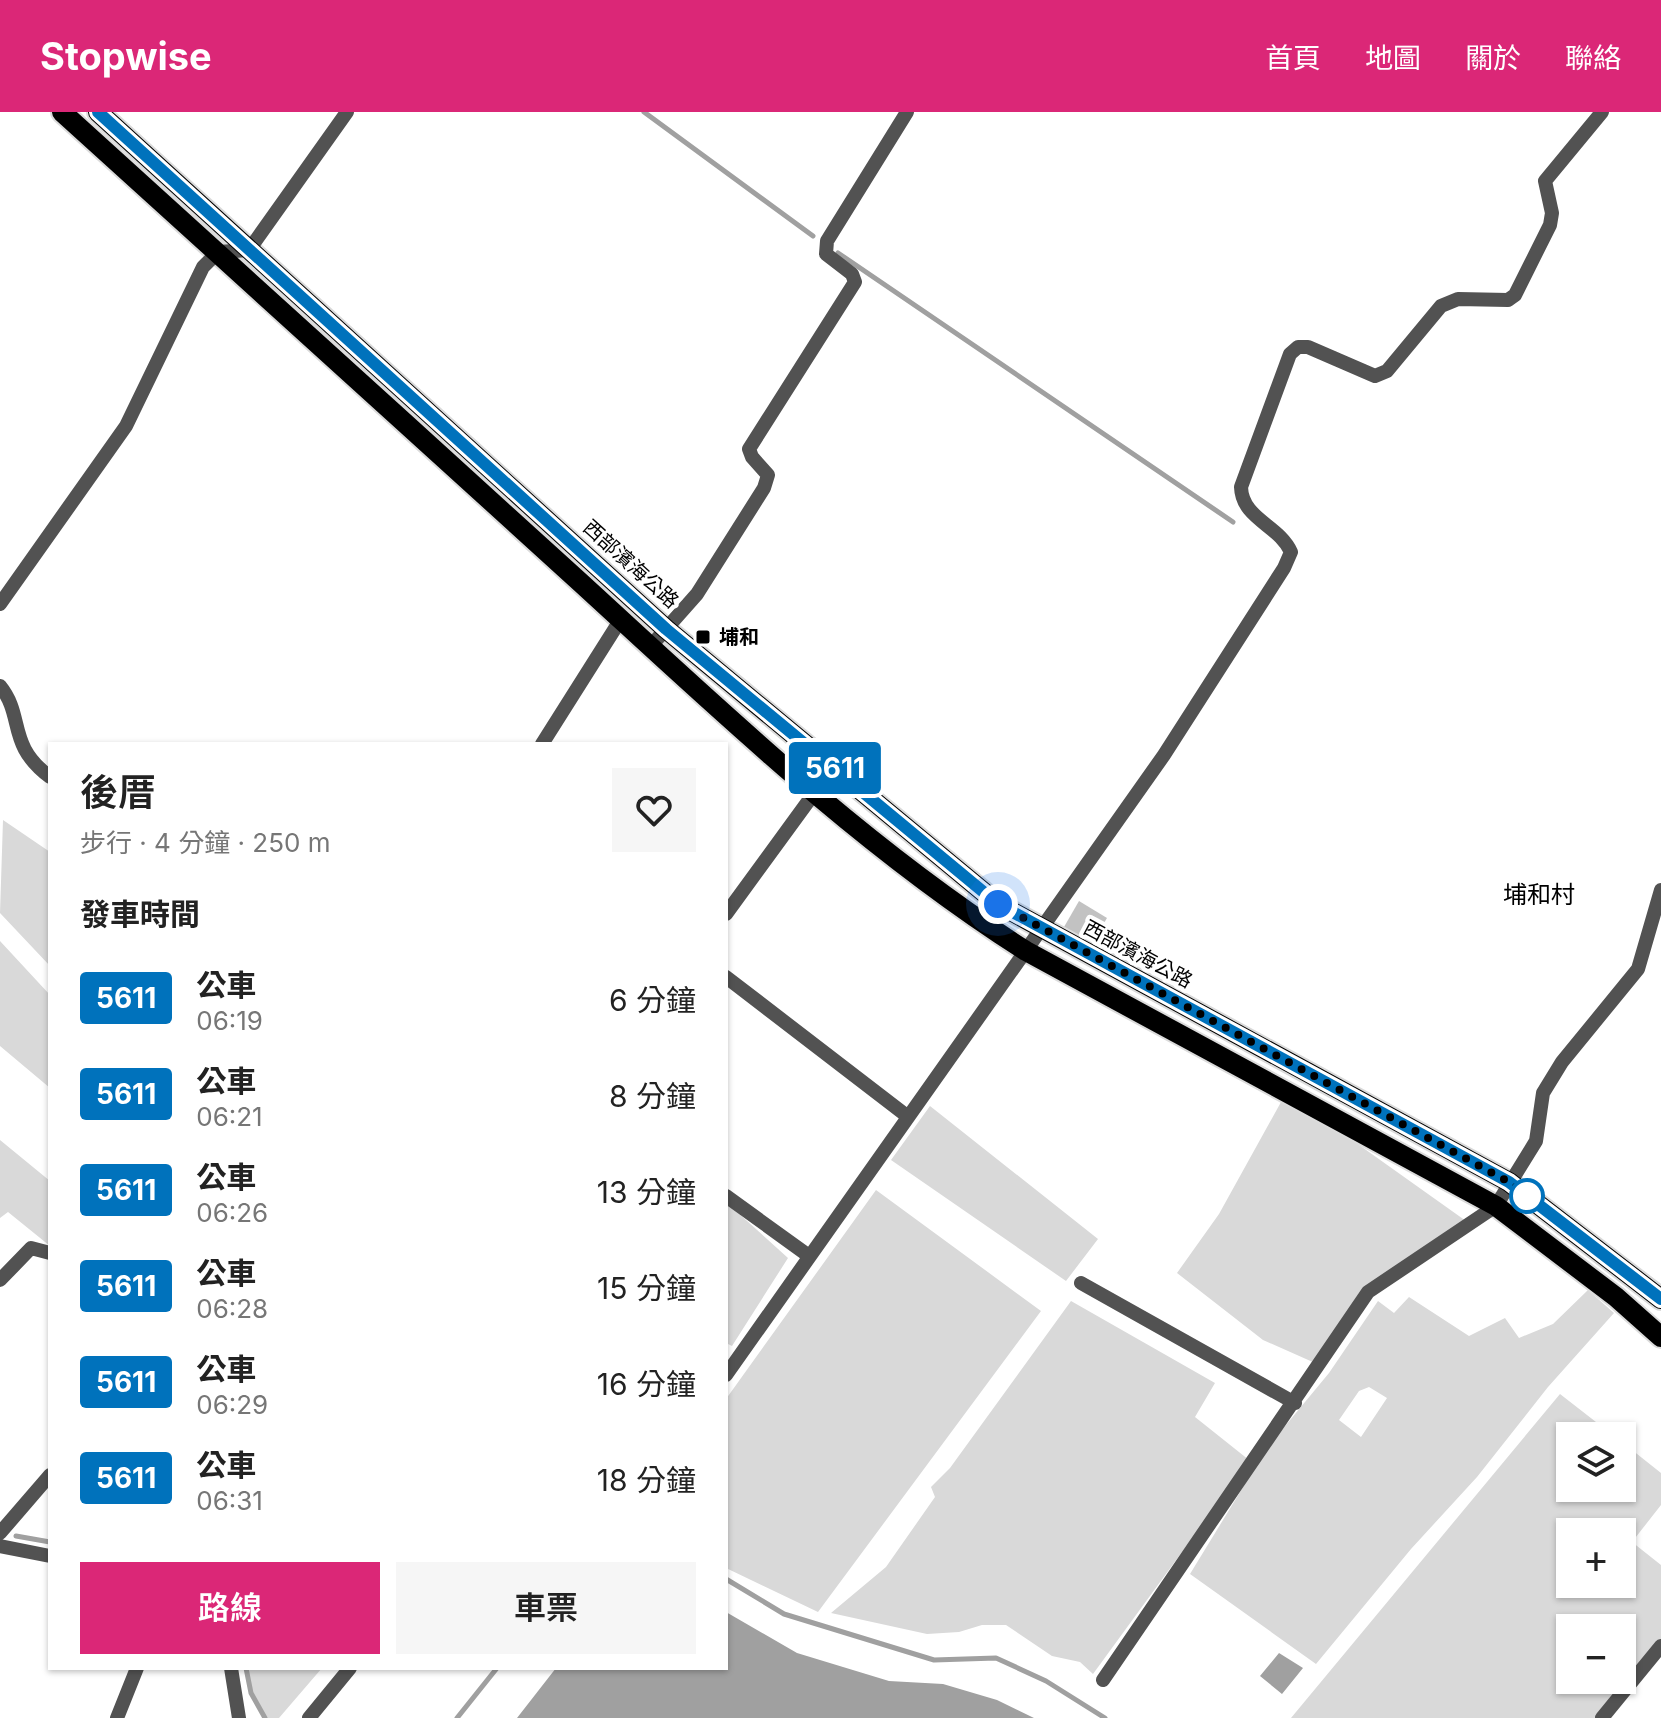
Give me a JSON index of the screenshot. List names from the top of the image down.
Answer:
{
  "streets": {
    "main road": ["西部濱海公路"]
  },
  "districts": ["埔和村"],
  "places": {
    "transit": ["埔和"]
  },
  "lines": ["bus line 5611"],
  "page": {
    "header": "Stopwise",
    "nav": [
      "首頁",
      "地圖",
      "關於",
      "聯絡"
    ],
    "on_map": "5611",
    "heading": [
      ["後厝", "步行 · 4 分鐘 · 250 m"],
      "發車時間"
    ],
    "list": [
      {
        "mark": "5611",
        "name": "公車",
        "note": "06:19",
        "value": "6 分鐘"
      },
      {
        "mark": "5611",
        "name": "公車",
        "note": "06:21",
        "value": "8 分鐘"
      },
      {
        "mark": "5611",
        "name": "公車",
        "note": "06:26",
        "value": "13 分鐘"
      },
      {
        "mark": "5611",
        "name": "公車",
        "note": "06:28",
        "value": "15 分鐘"
      },
      {
        "mark": "5611",
        "name": "公車",
        "note": "06:29",
        "value": "16 分鐘"
      },
      {
        "mark": "5611",
        "name": "公車",
        "note": "06:31",
        "value": "18 分鐘"
      }
    ],
    "map_buttons": ["+", "−"],
    "buttons": ["路線", "車票"]
  }
}
